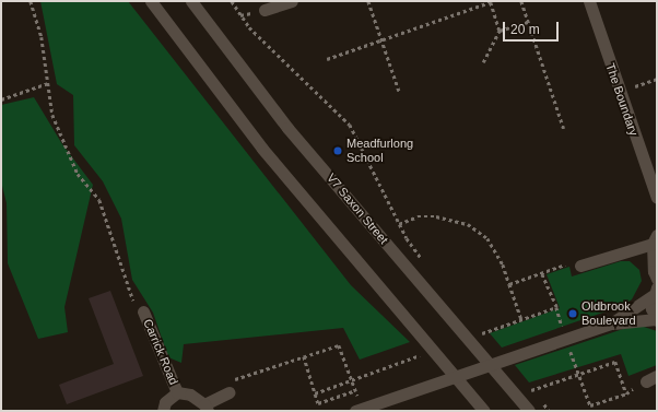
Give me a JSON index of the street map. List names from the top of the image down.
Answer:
{
  "streets": {
    "street": ["The Boundary", "V7 Saxon Street", "Carrick Road"]
  },
  "places": ["Meadfurlong School", "Oldbrook Boulevard"],
  "scale_bar": "20 m"
}
